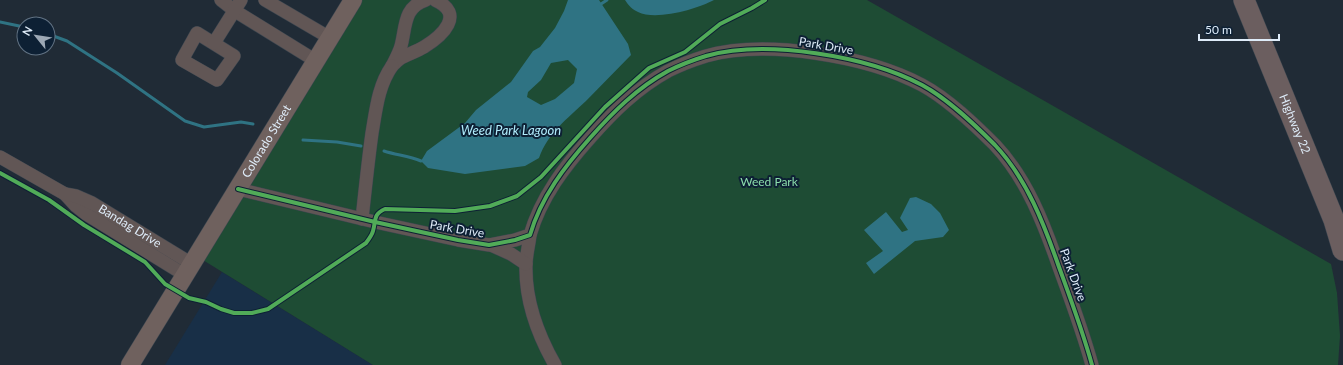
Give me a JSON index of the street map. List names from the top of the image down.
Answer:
{
  "streets": {
    "main road": ["Highway 22"],
    "street": ["Park Drive", "Colorado Street", "Bandag Drive"]
  },
  "crossings": [
    ["Park Drive", "Colorado Street"],
    ["Colorado Street", "Bandag Drive"]
  ],
  "water": ["Weed Park Lagoon"],
  "parks": ["Weed Park"],
  "scale_bar": "50 m",
  "north": "top left"
}
